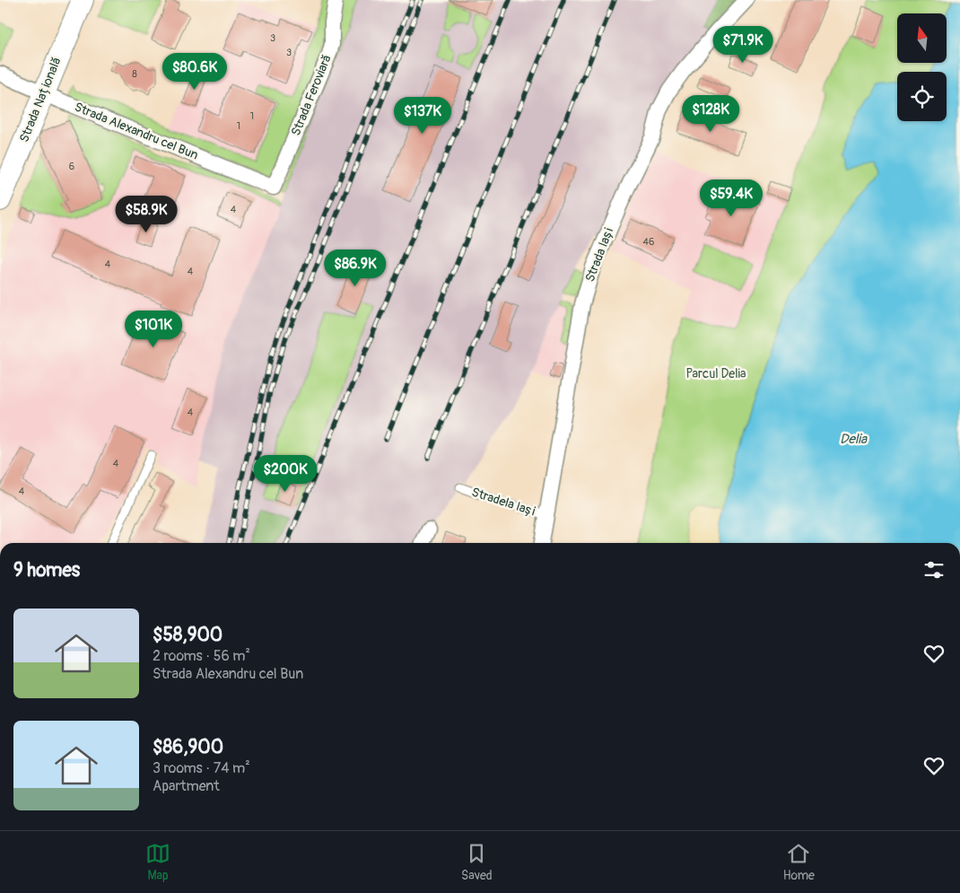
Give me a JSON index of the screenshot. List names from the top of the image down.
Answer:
{
  "streets": {
    "street": [
      "Strada Feroviară",
      "Strada Națională",
      "Strada Alexandru cel Bun",
      "Strada Iași"
    ],
    "lane": ["Stradela Iași"]
  },
  "crossings": [
    ["Strada Feroviară", "Strada Alexandru cel Bun"],
    ["Strada Națională", "Strada Alexandru cel Bun"],
    ["Strada Iași", "Stradela Iași"]
  ],
  "water": ["Delia"],
  "parks": ["Parcul Delia"],
  "house_numbers": [
    "3",
    "3",
    "8",
    "1",
    "1",
    "6",
    "4",
    "46",
    "4",
    "4",
    "4",
    "4",
    "4"
  ],
  "north": "top",
  "page": {
    "price": [
      "$71.9K",
      "$80.6K",
      "$128K",
      "$137K",
      "$59.4K",
      "$58.9K",
      "$86.9K",
      "$101K",
      "$200K"
    ],
    "heading": "9 homes",
    "list": [
      {
        "name": "$58,900",
        "note": "2 rooms · 56 m² · Strada Alexandru cel Bun"
      },
      {
        "name": "$86,900",
        "note": "3 rooms · 74 m² · Apartment"
      }
    ],
    "tabs": ["Map", "Saved", "Home"]
  }
}
